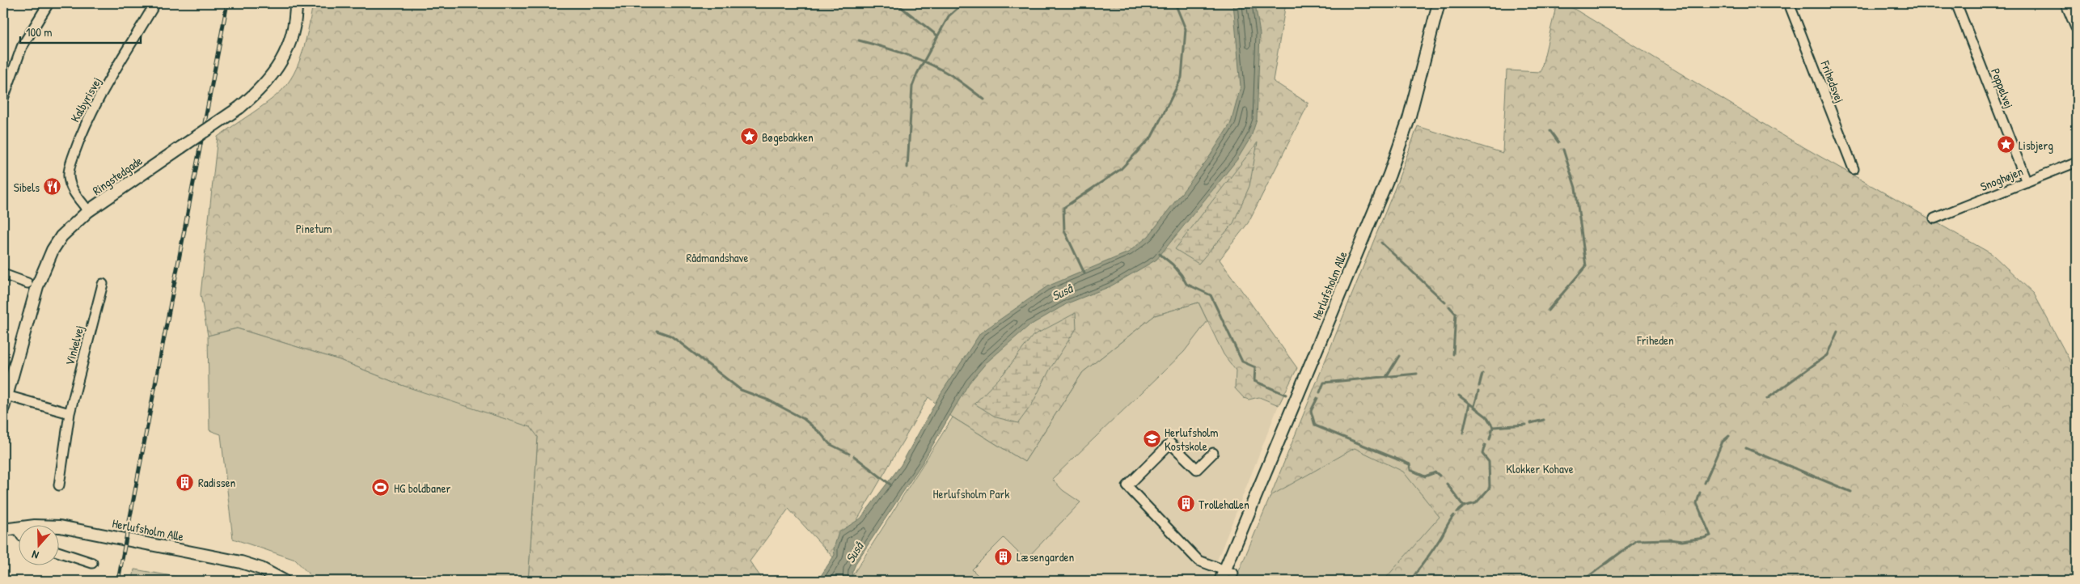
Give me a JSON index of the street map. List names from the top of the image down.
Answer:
{
  "streets": {
    "street": [
      "Frihedsvej",
      "Poppelvej",
      "Kalbyrisvej",
      "Ringstedgade",
      "Snoghøjen",
      "Herlufsholm Alle",
      "Vinkelvej"
    ]
  },
  "crossings": [
    ["Poppelvej", "Snoghøjen"],
    ["Kalbyrisvej", "Ringstedgade"]
  ],
  "water": ["Suså"],
  "parks": [
    "Pinetum",
    "Rådmandshave",
    "Friheden",
    "Klokker Kohave",
    "Herlufsholm Park"
  ],
  "places": {
    "place": ["Bøgebakken", "Lisbjerg"],
    "restaurant": ["Sibels"],
    "school or university": ["Herlufsholm Kostskole"],
    "building": ["Radissen", "Trollehallen", "Læsengarden"],
    "sports": ["HG boldbaner"]
  },
  "scale_bar": "100 m",
  "north": "bottom"
}
